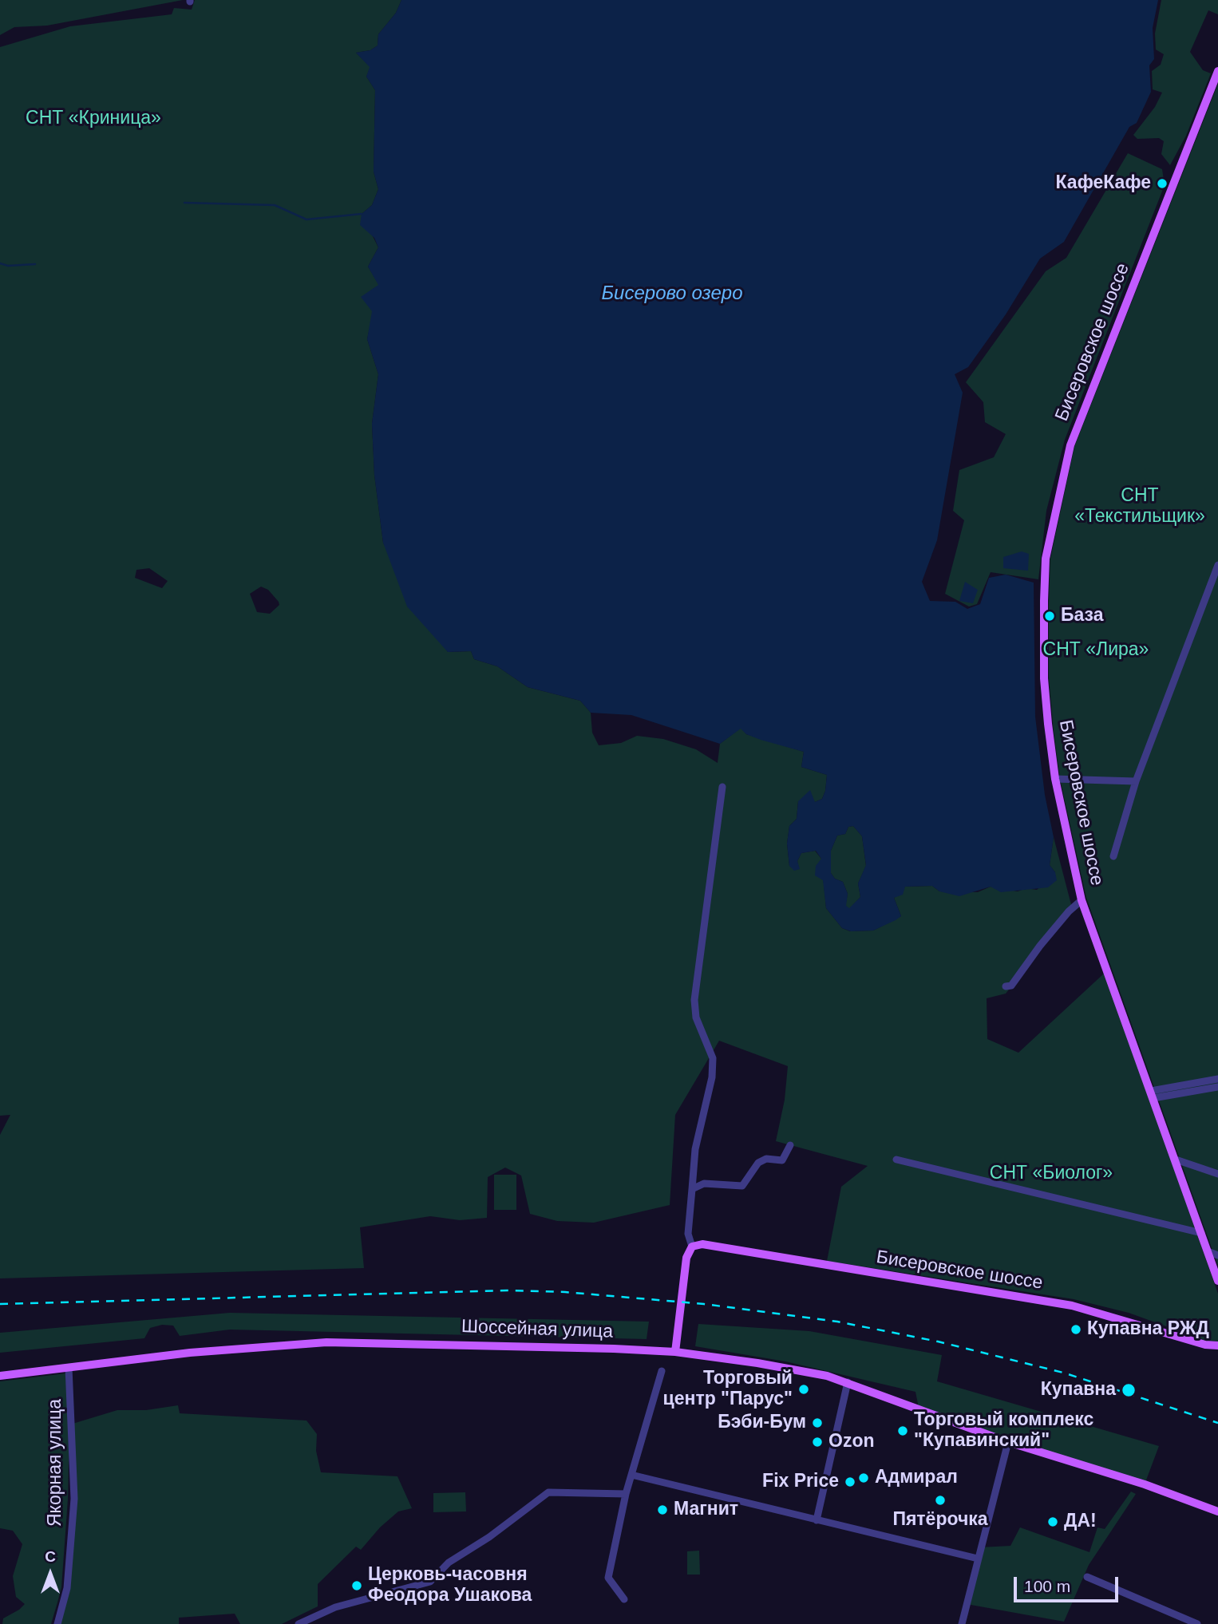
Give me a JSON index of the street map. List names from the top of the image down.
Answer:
{
  "streets": {
    "main road": ["Бисеровское шоссе", "Шоссейная улица"],
    "street": ["Якорная улица"]
  },
  "crossings": [
    ["Шоссейная улица", "Якорная улица"]
  ],
  "water": ["Бисерово озеро"],
  "parks": [
    "СНТ «Криница»",
    "СНТ «Текстильщик»",
    "СНТ «Лира»",
    "СНТ «Биолог»"
  ],
  "places": [
    "КафеКафе",
    "База",
    "Купавна РЖД",
    "Торговый центр \"Парус\"",
    "Купавна",
    "Бэби-Бум",
    "Торговый комплекс \"Купавинский\"",
    "Ozon",
    "Адмирал",
    "Fix Price",
    "Пятёрочка",
    "Магнит",
    "ДА!",
    "Церковь-часовня Феодора Ушакова"
  ],
  "scale_bar": "100 m",
  "north": "top"
}
